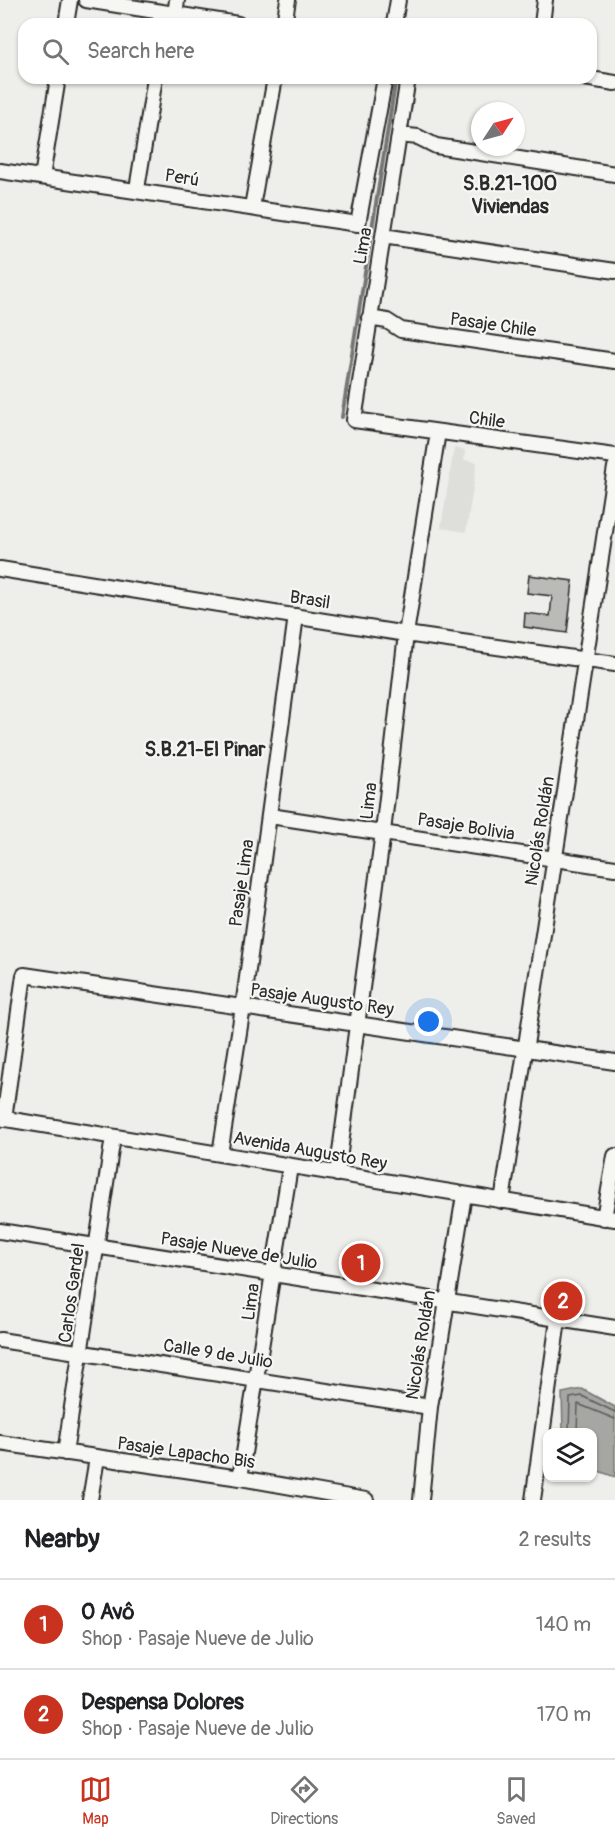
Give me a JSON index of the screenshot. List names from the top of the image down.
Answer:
{
  "streets": {
    "street": [
      "Perú",
      "Lima",
      "Pasaje Chile",
      "Chile",
      "Brasil",
      "Pasaje Bolivia",
      "Nicolás Roldán",
      "Pasaje Lima",
      "Pasaje Augusto Rey",
      "Avenida Augusto Rey",
      "Pasaje Nueve de Julio",
      "Carlos Gardel",
      "Calle 9 de Julio",
      "Pasaje Lapacho Bis"
    ]
  },
  "crossings": [
    ["Perú", "Lima"],
    ["Lima", "Pasaje Chile"],
    ["Lima", "Chile"],
    ["Lima", "Brasil"],
    ["Lima", "Pasaje Bolivia"],
    ["Lima", "Pasaje Augusto Rey"],
    ["Lima", "Avenida Augusto Rey"],
    ["Lima", "Pasaje Nueve de Julio"],
    ["Lima", "Calle 9 de Julio"],
    ["Lima", "Pasaje Lapacho Bis"],
    ["Brasil", "Nicolás Roldán"],
    ["Brasil", "Pasaje Lima"],
    ["Pasaje Bolivia", "Nicolás Roldán"],
    ["Pasaje Bolivia", "Pasaje Lima"],
    ["Nicolás Roldán", "Pasaje Augusto Rey"],
    ["Nicolás Roldán", "Avenida Augusto Rey"],
    ["Nicolás Roldán", "Pasaje Nueve de Julio"],
    ["Nicolás Roldán", "Calle 9 de Julio"],
    ["Pasaje Lima", "Pasaje Augusto Rey"],
    ["Pasaje Lima", "Avenida Augusto Rey"],
    ["Pasaje Augusto Rey", "Avenida Augusto Rey"],
    ["Avenida Augusto Rey", "Carlos Gardel"],
    ["Pasaje Nueve de Julio", "Carlos Gardel"],
    ["Carlos Gardel", "Calle 9 de Julio"],
    ["Carlos Gardel", "Pasaje Lapacho Bis"]
  ],
  "districts": ["S.B.21-100 Viviendas", "S.B.21-El Pinar"],
  "north": "top right",
  "page": {
    "search": "Search here",
    "pins": ["1", "2"],
    "heading": ["Nearby", "2 results"],
    "list": [
      {
        "mark": "1",
        "name": "O Avô",
        "note": "Shop · Pasaje Nueve de Julio",
        "value": "140 m"
      },
      {
        "mark": "2",
        "name": "Despensa Dolores",
        "note": "Shop · Pasaje Nueve de Julio",
        "value": "170 m"
      }
    ],
    "nav": ["Map", "Directions", "Saved"]
  }
}
